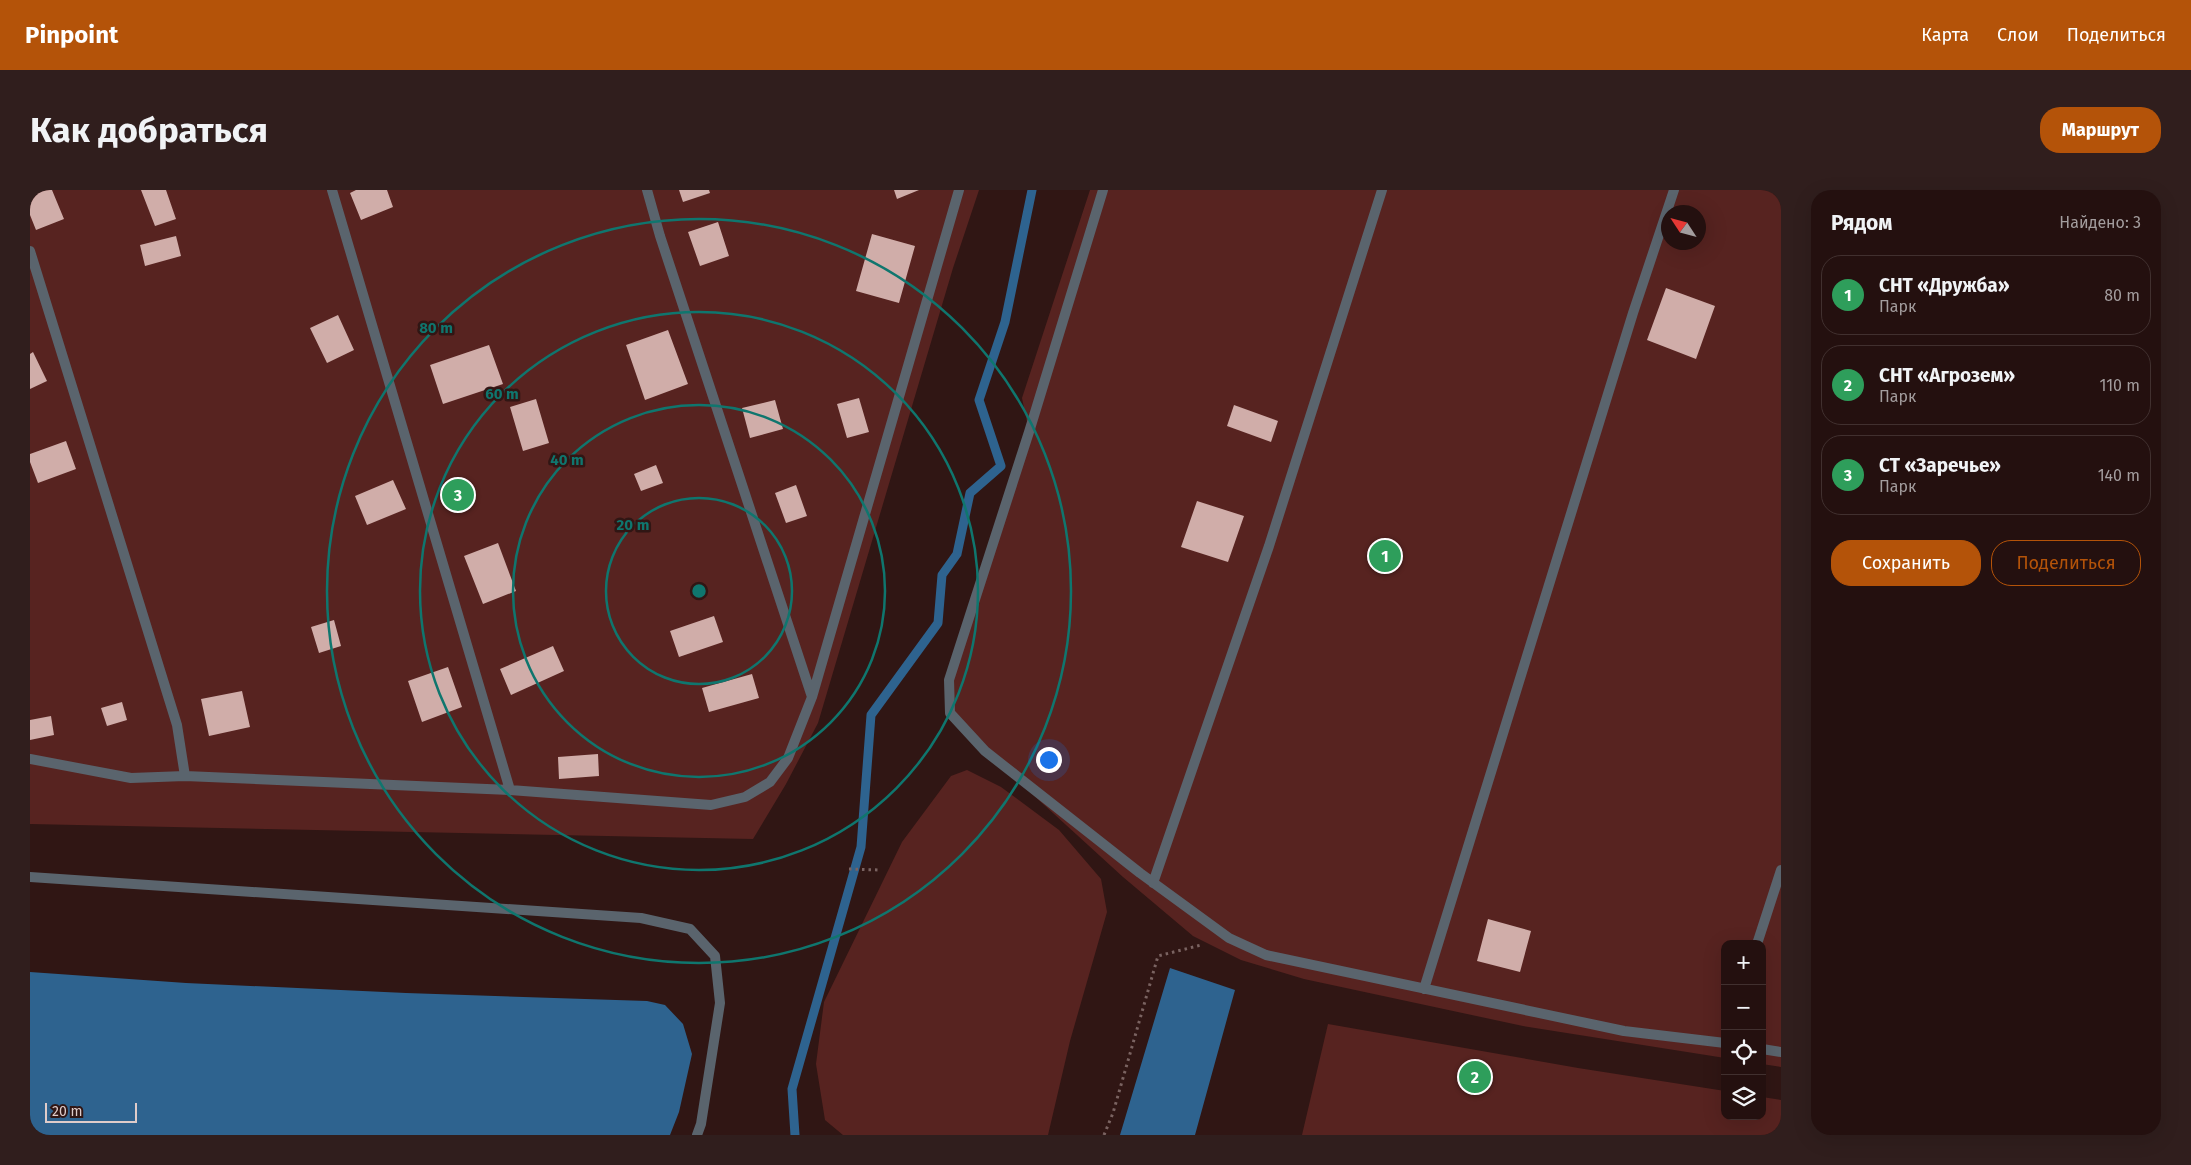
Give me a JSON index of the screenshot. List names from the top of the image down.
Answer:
{
  "scale_bar": "20 m",
  "north": "top left",
  "page": {
    "header": "Pinpoint",
    "nav": ["Карта", "Слои", "Поделиться"],
    "buttons": [
      "Маршрут",
      ["Сохранить", "Поделиться"]
    ],
    "title": "Как добраться",
    "heading": ["Рядом", "Найдено: 3"],
    "list": [
      {
        "mark": "1",
        "name": "СНТ «Дружба»",
        "note": "Парк",
        "value": "80 m"
      },
      {
        "mark": "2",
        "name": "СНТ «Агрозем»",
        "note": "Парк",
        "value": "110 m"
      },
      {
        "mark": "3",
        "name": "СТ «Заречье»",
        "note": "Парк",
        "value": "140 m"
      }
    ],
    "pins": ["3", "1", "2"],
    "map_buttons": ["+", "−"],
    "scale": "20 m"
  },
  "rings": [
    "80 m",
    "60 m",
    "40 m",
    "20 m"
  ]
}
